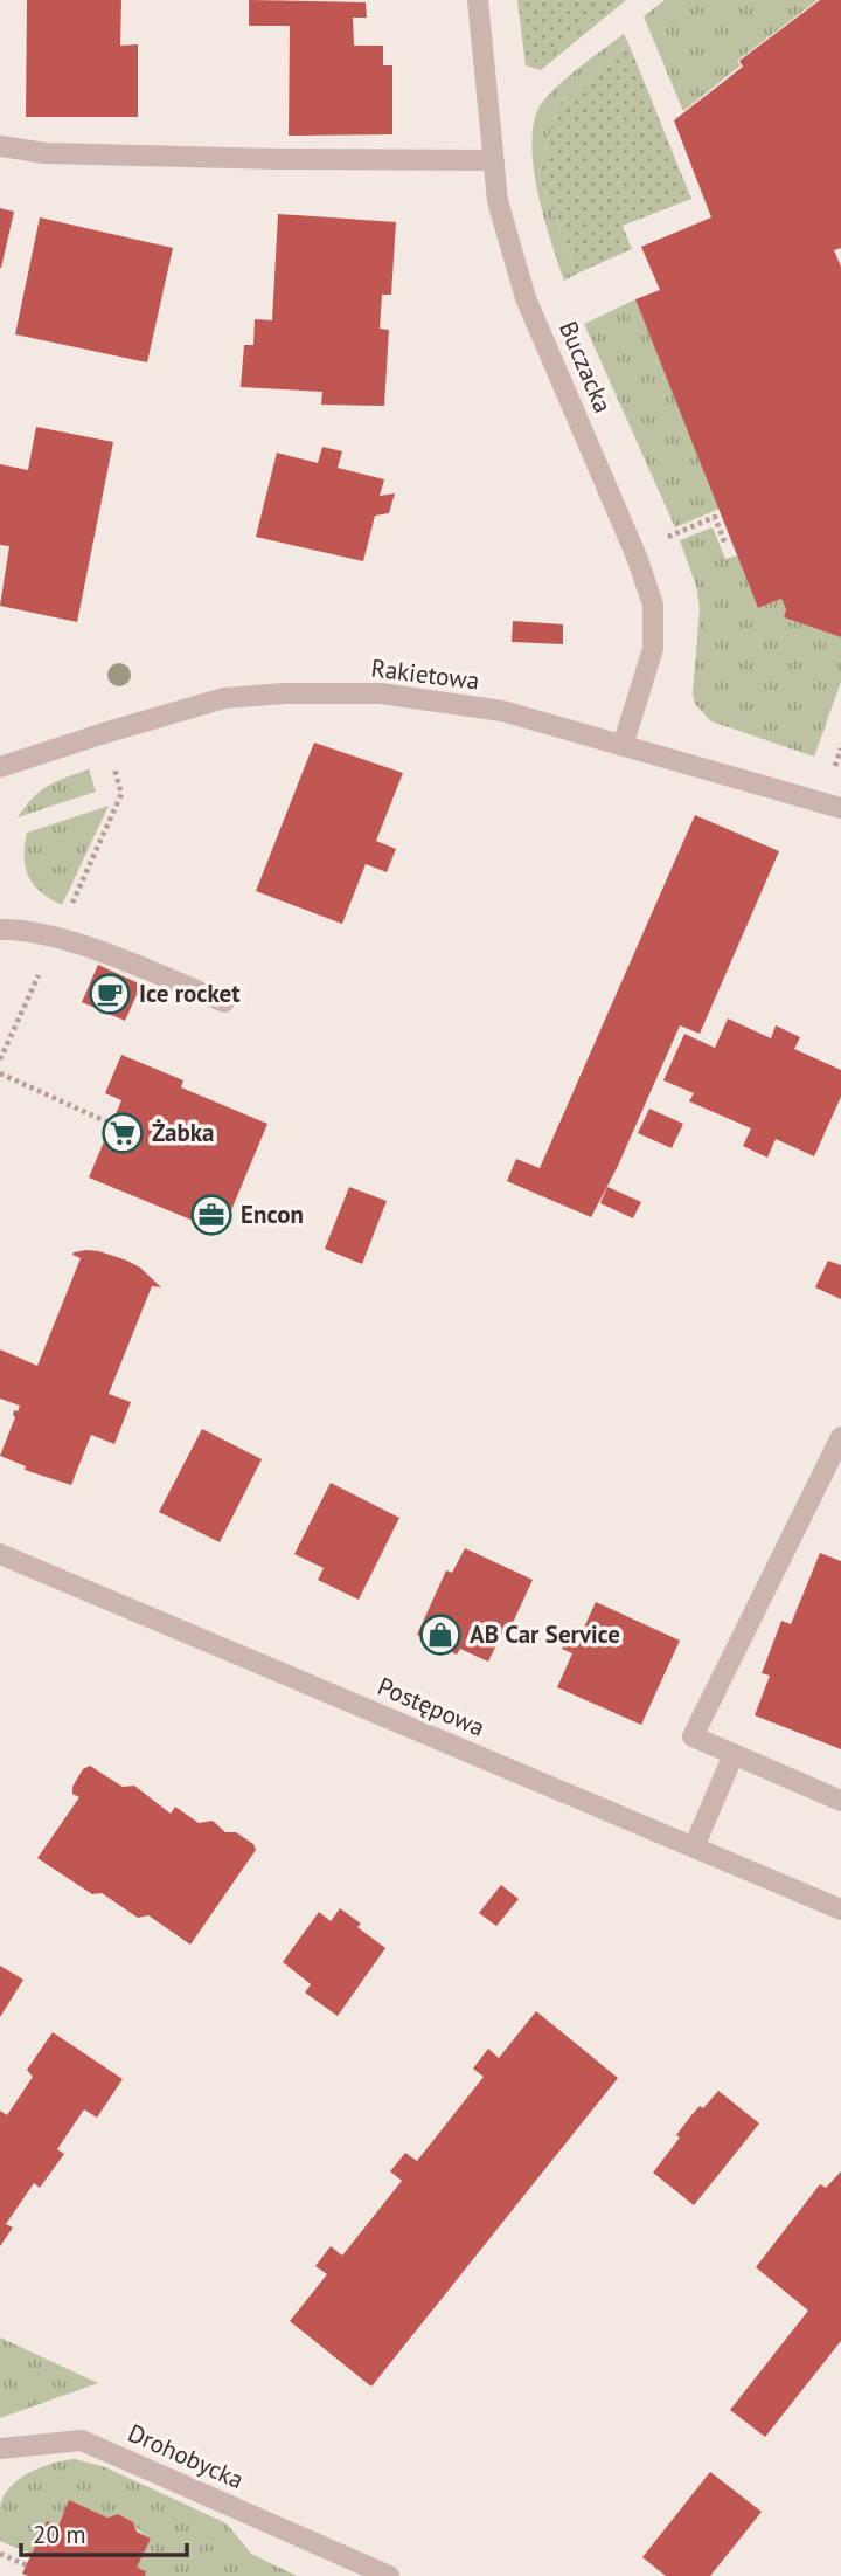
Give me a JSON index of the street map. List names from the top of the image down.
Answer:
{
  "streets": {
    "street": [
      "Buczacka",
      "Rakietowa",
      "Postępowa",
      "Drohobycka"
    ]
  },
  "crossings": [
    ["Buczacka", "Rakietowa"]
  ],
  "places": {
    "cafe": ["Ice rocket"],
    "supermarket": ["Żabka"],
    "office": ["Encon"],
    "shop": ["AB Car Service"]
  },
  "scale_bar": "20 m"
}
